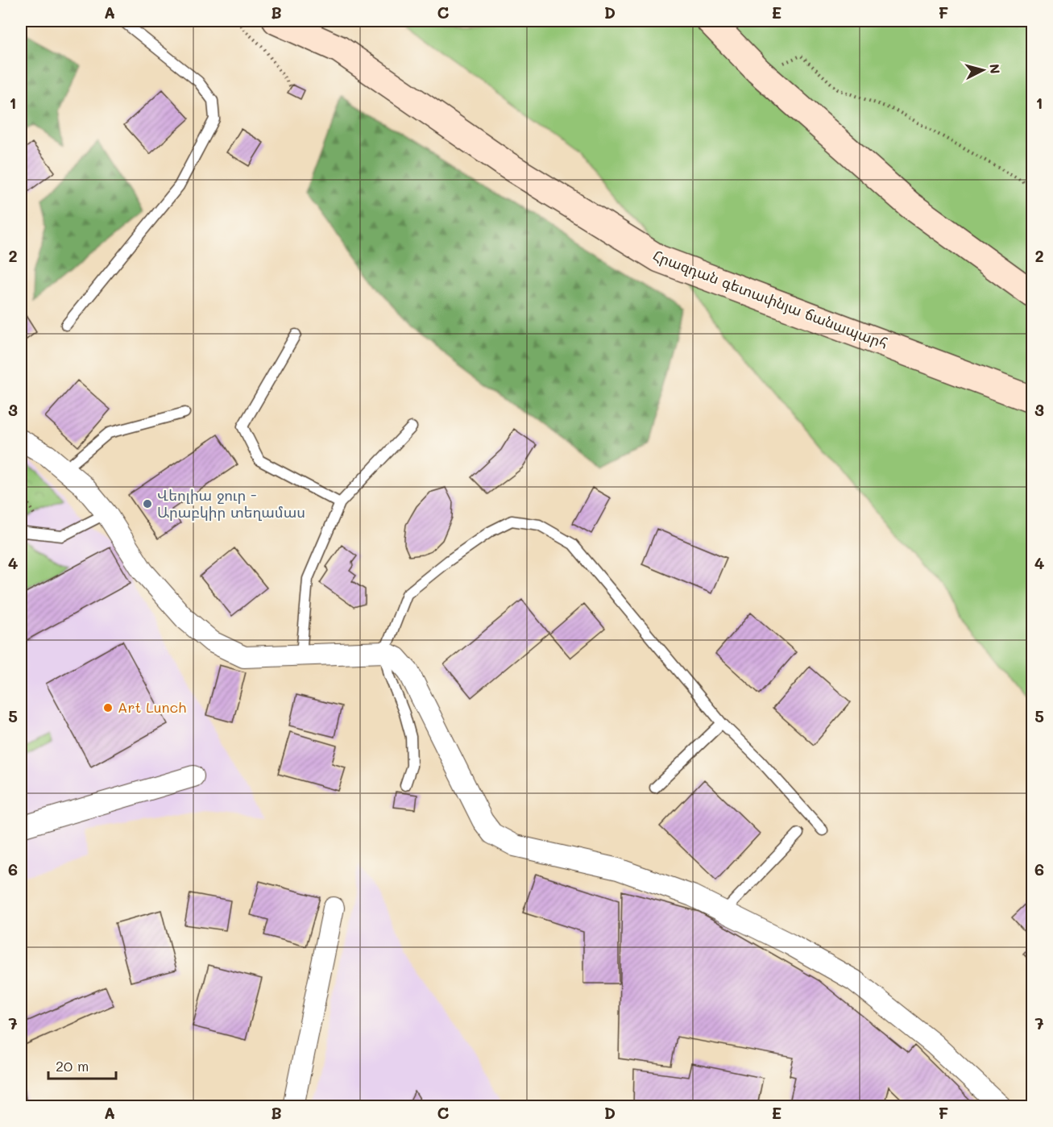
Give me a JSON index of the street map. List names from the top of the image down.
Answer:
{
  "streets": {
    "street": ["Հրազդան գետափնյա ճանապարհ"]
  },
  "places": ["Վեոլիա ջուր - Արաբկիր տեղամաս", "Art Lunch"],
  "scale_bar": "20 m",
  "north": "right",
  "grid": {
    "columns": [
      "A",
      "B",
      "C",
      "D",
      "E",
      "F"
    ],
    "rows": [
      "1",
      "2",
      "3",
      "4",
      "5",
      "6",
      "7"
    ]
  }
}
